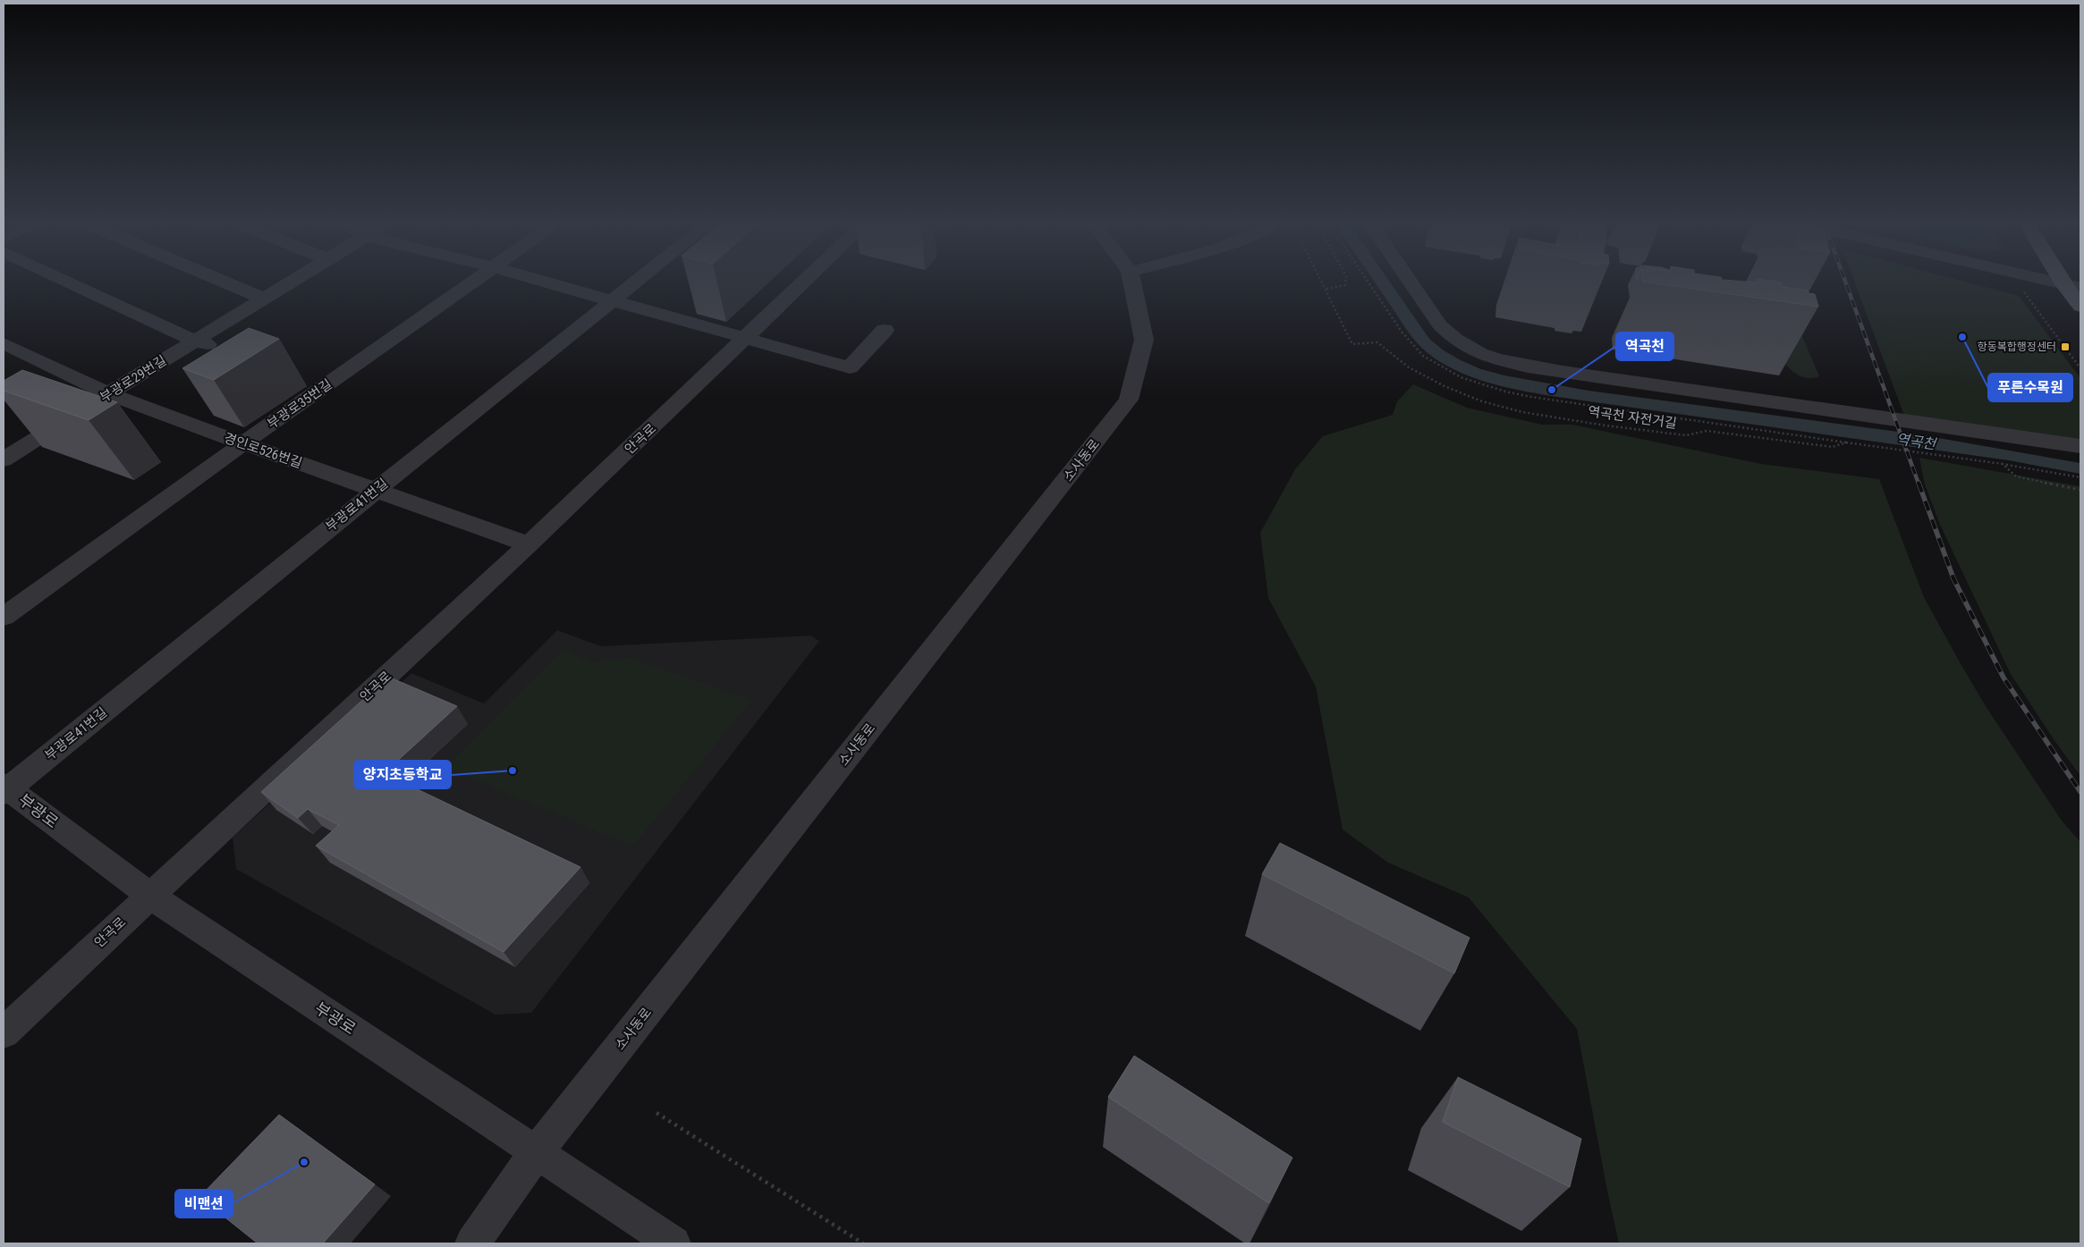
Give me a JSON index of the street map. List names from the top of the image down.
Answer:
{
  "streets": {
    "street": [
      "부광로29번길",
      "부광로35번길",
      "안곡로",
      "경인로526번길",
      "소사동로",
      "부광로41번길",
      "부광로"
    ],
    "path": ["역곡천 자전거길"]
  },
  "crossings": [
    ["부광로29번길", "경인로526번길"],
    ["부광로35번길", "경인로526번길"],
    ["안곡로", "경인로526번길"],
    ["안곡로", "부광로"],
    ["경인로526번길", "부광로41번길"],
    ["소사동로", "부광로"],
    ["부광로41번길", "부광로"]
  ],
  "water": ["역곡천"],
  "places": {
    "other": [
      "푸른수목원",
      "역곡천",
      "양지초등학교",
      "비맨션"
    ],
    "transit": ["항동복합행정센터"]
  }
}
